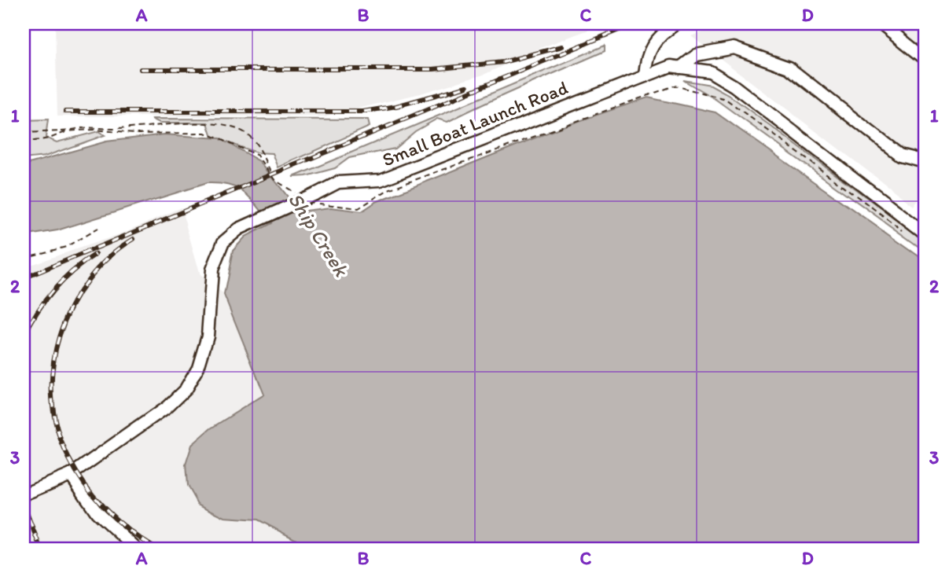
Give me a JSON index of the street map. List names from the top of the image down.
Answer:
{
  "streets": {
    "street": ["Small Boat Launch Road"]
  },
  "water": ["Ship Creek"],
  "grid": {
    "columns": [
      "A",
      "B",
      "C",
      "D"
    ],
    "rows": ["1", "2", "3"]
  }
}
